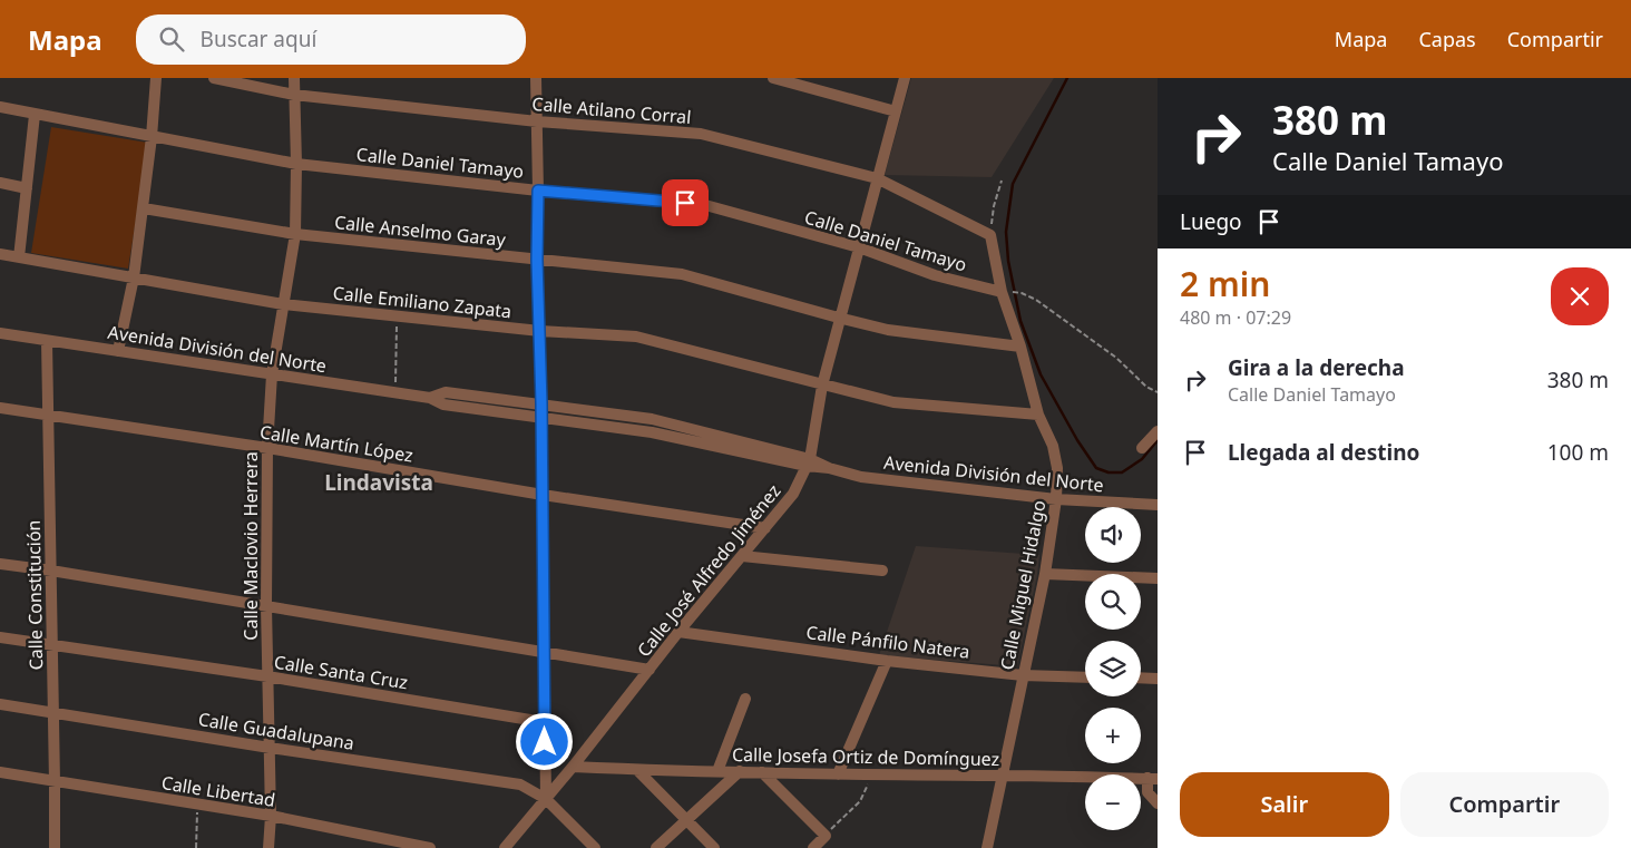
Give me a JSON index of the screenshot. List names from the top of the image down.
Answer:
{
  "streets": {
    "street": [
      "Calle Atilano Corral",
      "Calle Daniel Tamayo",
      "Calle Anselmo Garay",
      "Calle Emiliano Zapata",
      "Avenida División del Norte",
      "Calle Martín López",
      "Calle Maclovio Herrera",
      "Calle José Alfredo Jiménez",
      "Calle Miguel Hidalgo",
      "Calle Constitución",
      "Calle Pánfilo Natera",
      "Calle Santa Cruz",
      "Calle Guadalupana",
      "Calle Josefa Ortiz de Domínguez",
      "Calle Libertad"
    ]
  },
  "crossings": [
    ["Calle Atilano Corral", "Calle Maclovio Herrera"],
    ["Calle Atilano Corral", "Calle José Alfredo Jiménez"],
    ["Calle Atilano Corral", "Calle Miguel Hidalgo"],
    ["Calle Daniel Tamayo", "Calle Maclovio Herrera"],
    ["Calle Daniel Tamayo", "Calle José Alfredo Jiménez"],
    ["Calle Daniel Tamayo", "Calle Miguel Hidalgo"],
    ["Calle Anselmo Garay", "Calle Maclovio Herrera"],
    ["Calle Anselmo Garay", "Calle José Alfredo Jiménez"],
    ["Calle Anselmo Garay", "Calle Miguel Hidalgo"],
    ["Calle Emiliano Zapata", "Calle Maclovio Herrera"],
    ["Calle Emiliano Zapata", "Calle José Alfredo Jiménez"],
    ["Calle Emiliano Zapata", "Calle Miguel Hidalgo"],
    ["Avenida División del Norte", "Calle Maclovio Herrera"],
    ["Avenida División del Norte", "Calle José Alfredo Jiménez"],
    ["Avenida División del Norte", "Calle Miguel Hidalgo"],
    ["Avenida División del Norte", "Calle Constitución"],
    ["Calle Martín López", "Calle Maclovio Herrera"],
    ["Calle Martín López", "Calle José Alfredo Jiménez"],
    ["Calle Martín López", "Calle Constitución"],
    ["Calle Maclovio Herrera", "Calle Santa Cruz"],
    ["Calle Maclovio Herrera", "Calle Guadalupana"],
    ["Calle Maclovio Herrera", "Calle Libertad"],
    ["Calle José Alfredo Jiménez", "Calle Pánfilo Natera"],
    ["Calle José Alfredo Jiménez", "Calle Guadalupana"],
    ["Calle José Alfredo Jiménez", "Calle Josefa Ortiz de Domínguez"],
    ["Calle Miguel Hidalgo", "Calle Pánfilo Natera"],
    ["Calle Miguel Hidalgo", "Calle Josefa Ortiz de Domínguez"],
    ["Calle Constitución", "Calle Santa Cruz"],
    ["Calle Constitución", "Calle Guadalupana"],
    ["Calle Constitución", "Calle Libertad"]
  ],
  "districts": ["Lindavista"],
  "page": {
    "header": "Mapa",
    "search": "Buscar aquí",
    "nav": ["Mapa", "Capas", "Compartir"],
    "turn": ["380 m", "Calle Daniel Tamayo"],
    "then": "Luego",
    "heading": ["2 min", "480 m · 07:29"],
    "list": [
      {
        "name": "Gira a la derecha",
        "note": "Calle Daniel Tamayo",
        "value": "380 m"
      },
      {
        "name": "Llegada al destino",
        "value": "100 m"
      }
    ],
    "map_buttons": ["+", "−"],
    "buttons": ["Salir", "Compartir"]
  }
}
